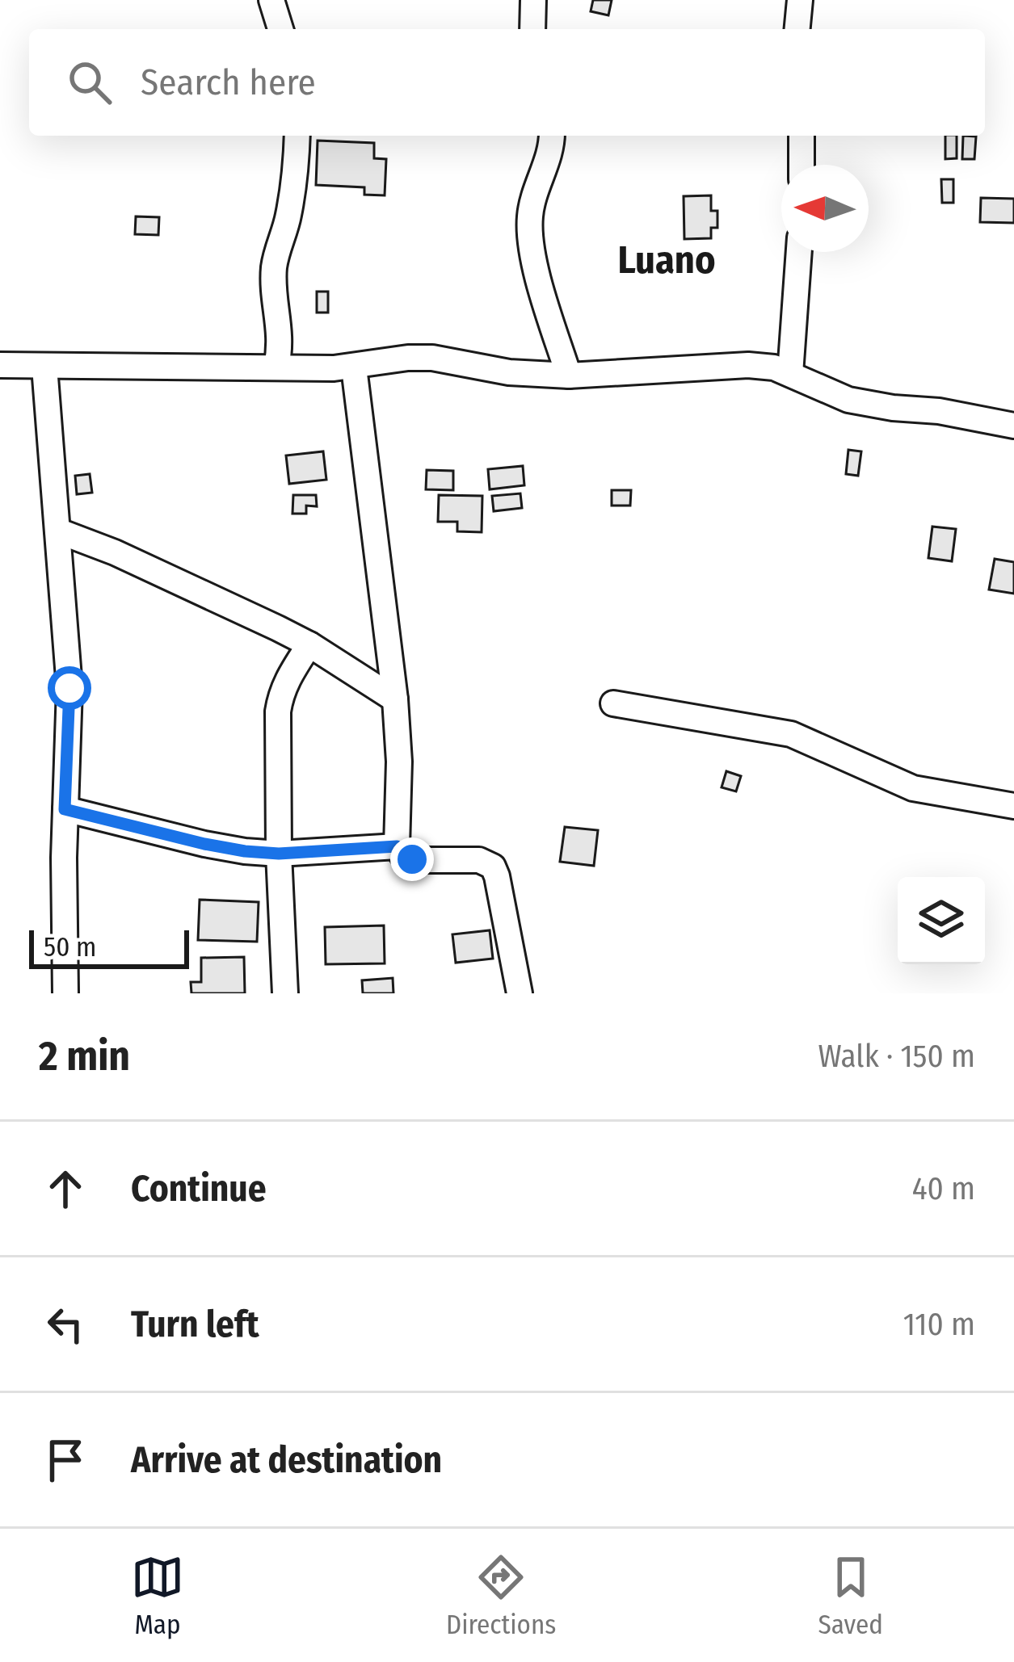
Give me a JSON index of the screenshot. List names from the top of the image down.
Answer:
{
  "districts": ["Luano"],
  "scale_bar": "50 m",
  "north": "left",
  "page": {
    "search": "Search here",
    "scale": "50 m",
    "heading": ["2 min", "Walk · 150 m"],
    "list": [
      ["Continue", "40 m"],
      ["Turn left", "110 m"],
      "Arrive at destination"
    ],
    "nav": ["Map", "Directions", "Saved"]
  }
}
